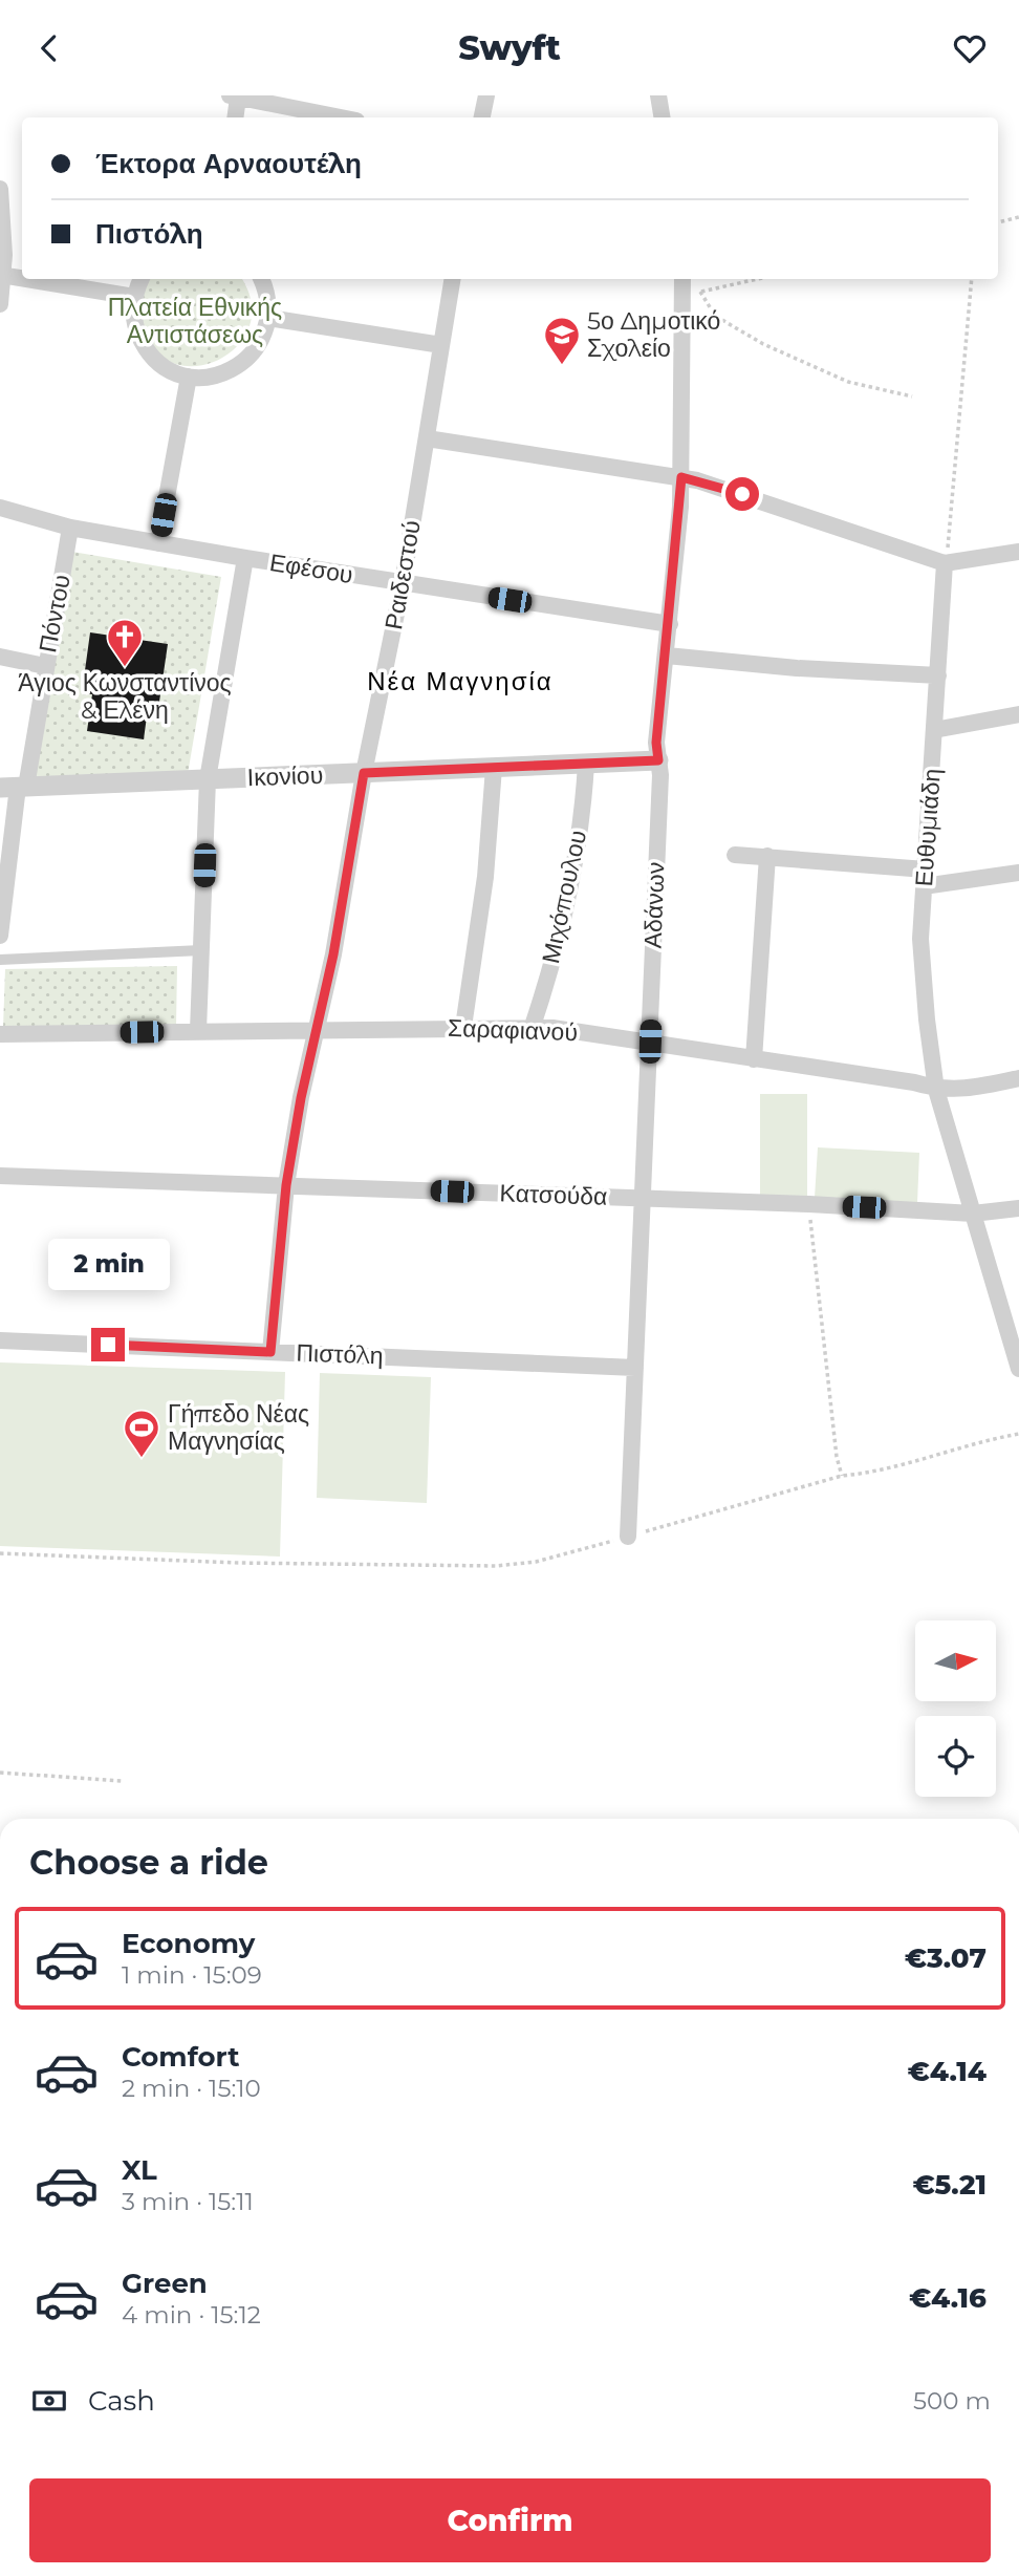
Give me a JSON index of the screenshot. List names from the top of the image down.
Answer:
{
  "streets": {
    "street": [
      "Εφέσου",
      "Ραιδεστού",
      "Πόντου",
      "Ικονίου",
      "Ευθυμιάδη",
      "Μιχόπουλου",
      "Αδάνων",
      "Σαραφιανού",
      "Κατσούδα",
      "Πιστόλη"
    ]
  },
  "crossings": [
    ["Εφέσου", "Ραιδεστού"],
    ["Εφέσου", "Πόντου"],
    ["Εφέσου", "Αδάνων"],
    ["Ραιδεστού", "Ικονίου"],
    ["Ραιδεστού", "Σαραφιανού"],
    ["Ραιδεστού", "Κατσούδα"],
    ["Ραιδεστού", "Πιστόλη"],
    ["Πόντου", "Ικονίου"],
    ["Ικονίου", "Μιχόπουλου"],
    ["Ικονίου", "Αδάνων"],
    ["Ευθυμιάδη", "Σαραφιανού"],
    ["Ευθυμιάδη", "Κατσούδα"],
    ["Μιχόπουλου", "Σαραφιανού"],
    ["Αδάνων", "Σαραφιανού"],
    ["Αδάνων", "Κατσούδα"],
    ["Αδάνων", "Πιστόλη"]
  ],
  "districts": ["Νέα Μαγνησία"],
  "parks": ["Πλατεία Εθνικής Αντιστάσεως"],
  "places": {
    "school or university": ["5ο Δημοτικό Σχολείο"],
    "church": ["Άγιος Κωνσταντίνος & Ελένη"],
    "sports": ["Γήπεδο Νέας Μαγνησίας"]
  },
  "north": "right",
  "page": {
    "header": "Swyft",
    "banner": ["Έκτορα Αρναουτέλη", "Πιστόλη"],
    "bubble": "2 min",
    "heading": "Choose a ride",
    "list": [
      {
        "name": "Economy",
        "note": "1 min · 15:09",
        "value": "€3.07"
      },
      {
        "name": "Comfort",
        "note": "2 min · 15:10",
        "value": "€4.14"
      },
      {
        "name": "XL",
        "note": "3 min · 15:11",
        "value": "€5.21"
      },
      {
        "name": "Green",
        "note": "4 min · 15:12",
        "value": "€4.16"
      }
    ],
    "pay": ["Cash", "500 m"],
    "buttons": "Confirm"
  }
}
